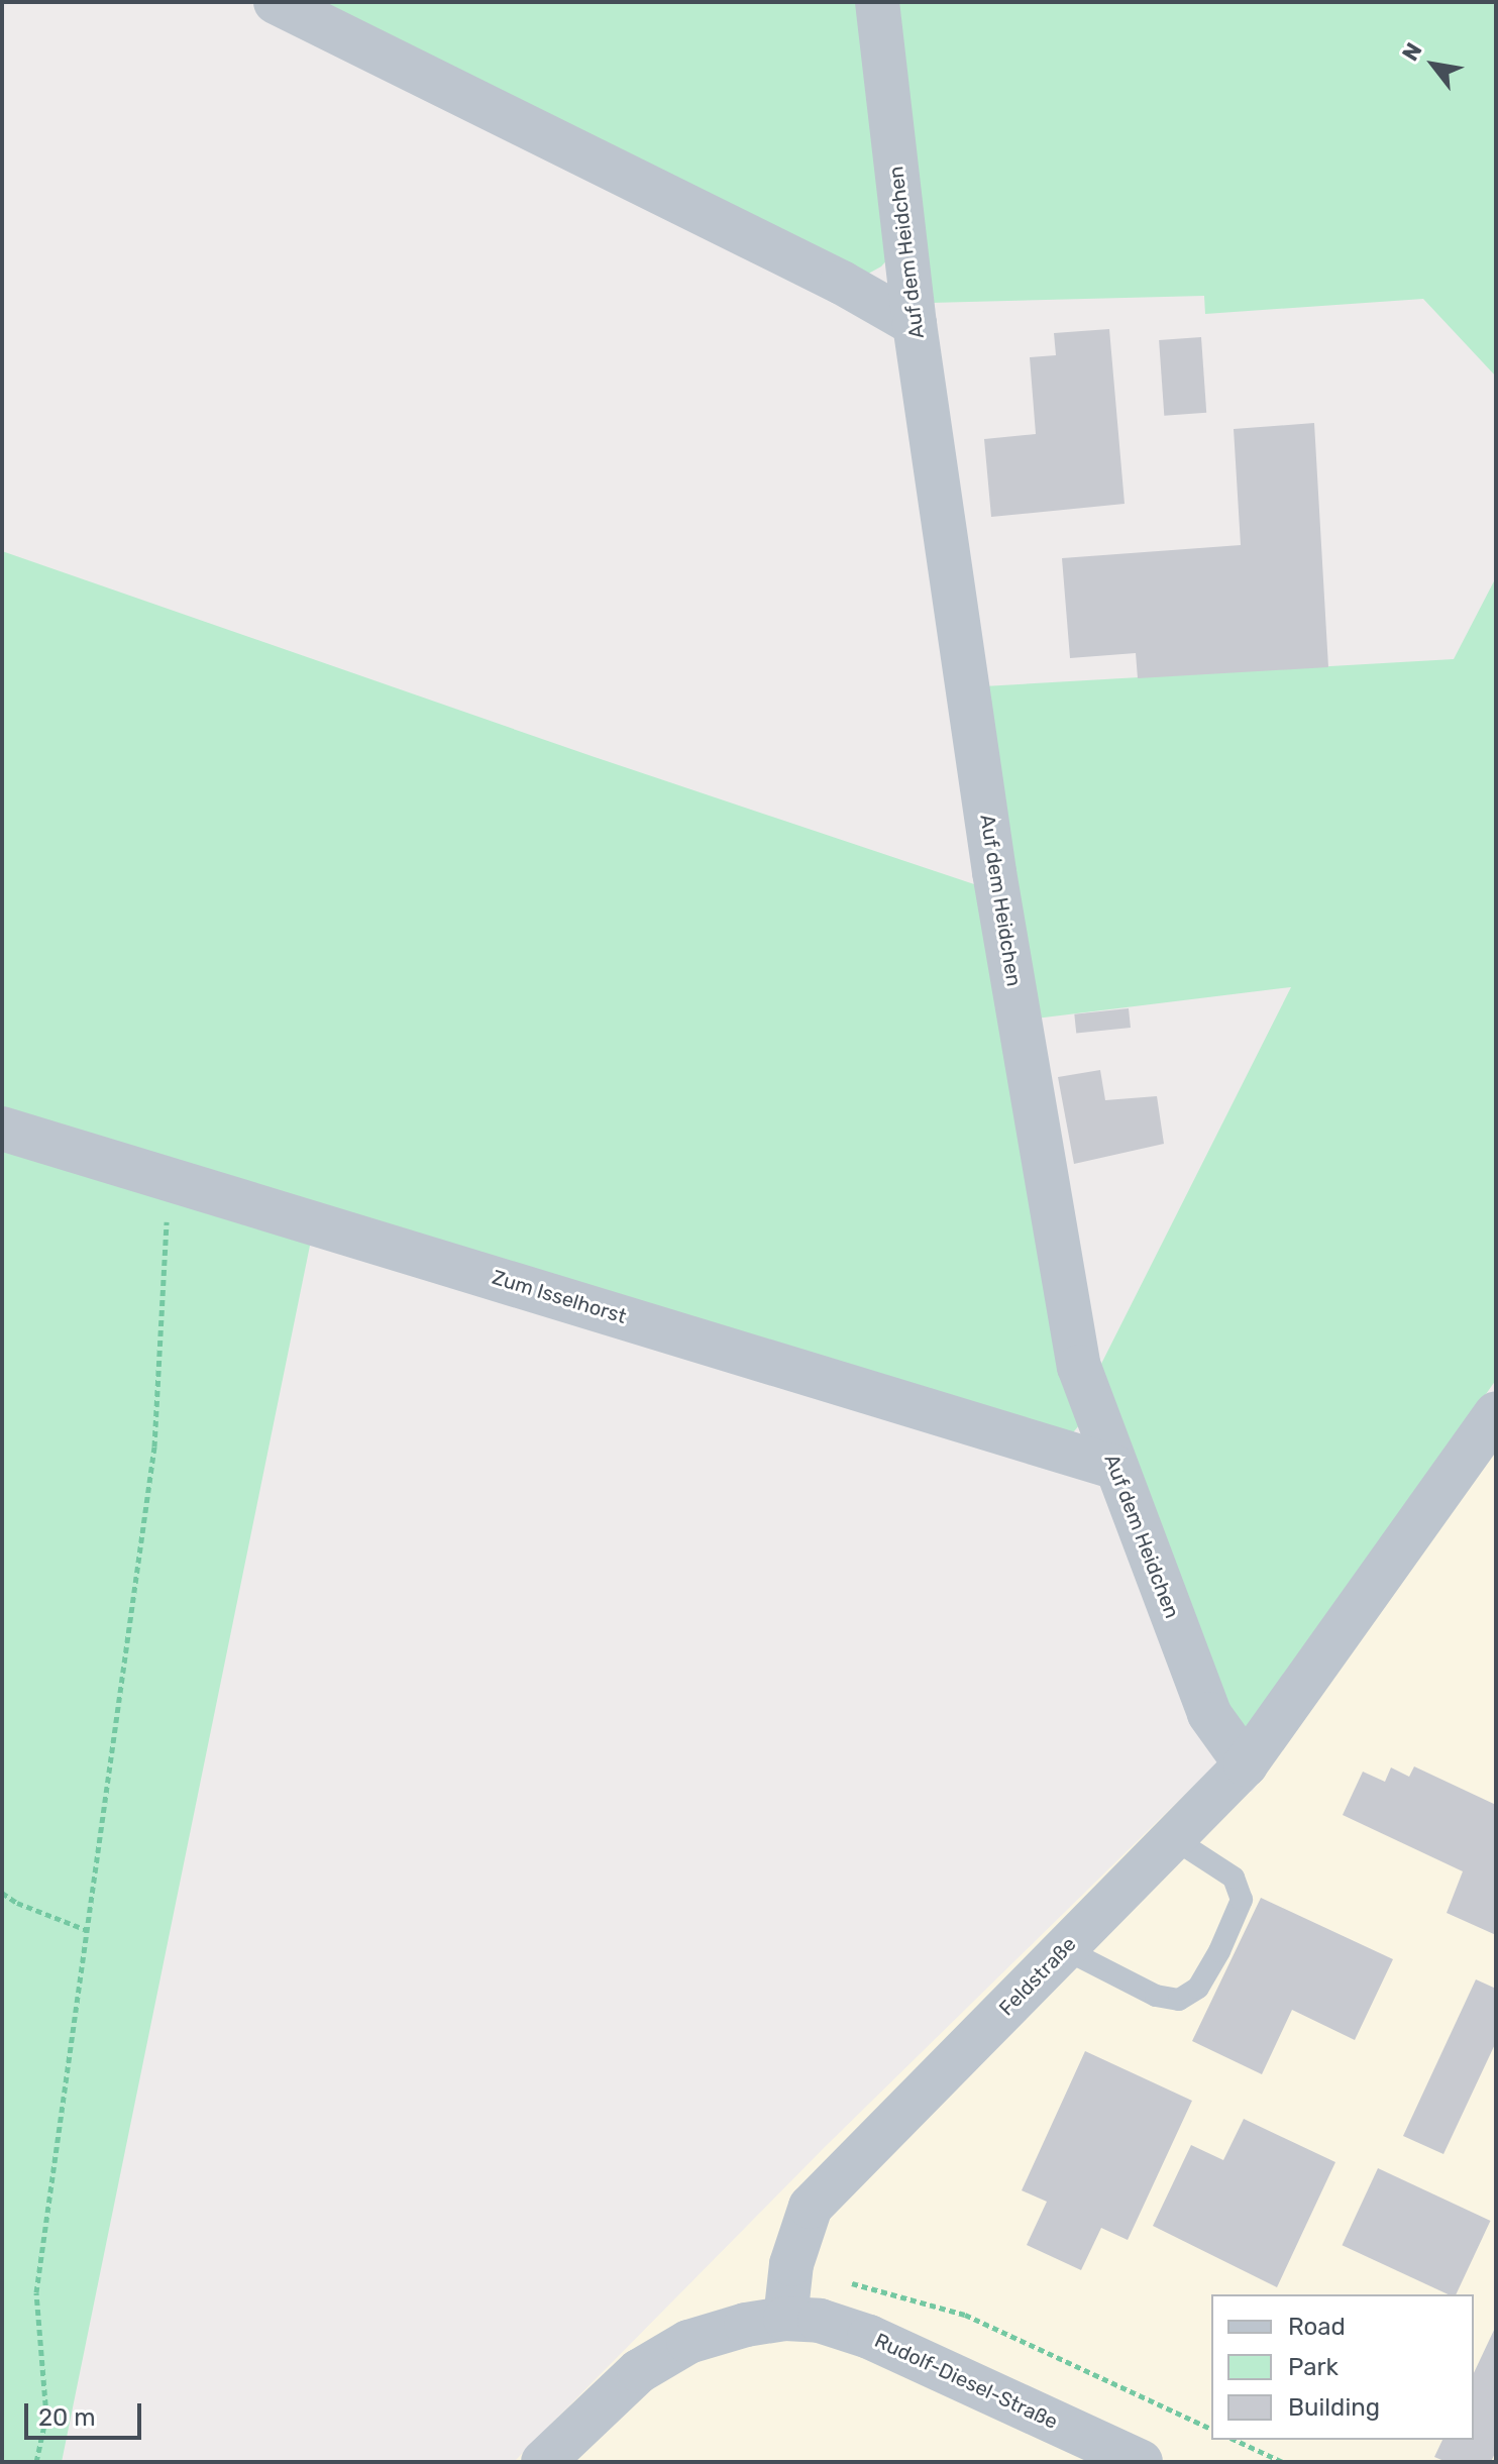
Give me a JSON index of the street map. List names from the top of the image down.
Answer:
{
  "streets": {
    "street": [
      "Auf dem Heidchen",
      "Zum Isselhorst",
      "Feldstraße",
      "Rudolf-Diesel-Straße"
    ]
  },
  "crossings": [
    ["Auf dem Heidchen", "Zum Isselhorst"],
    ["Auf dem Heidchen", "Feldstraße"],
    ["Feldstraße", "Rudolf-Diesel-Straße"]
  ],
  "legend": ["Road", "Park", "Building"],
  "scale_bar": "20 m",
  "north": "top left"
}
